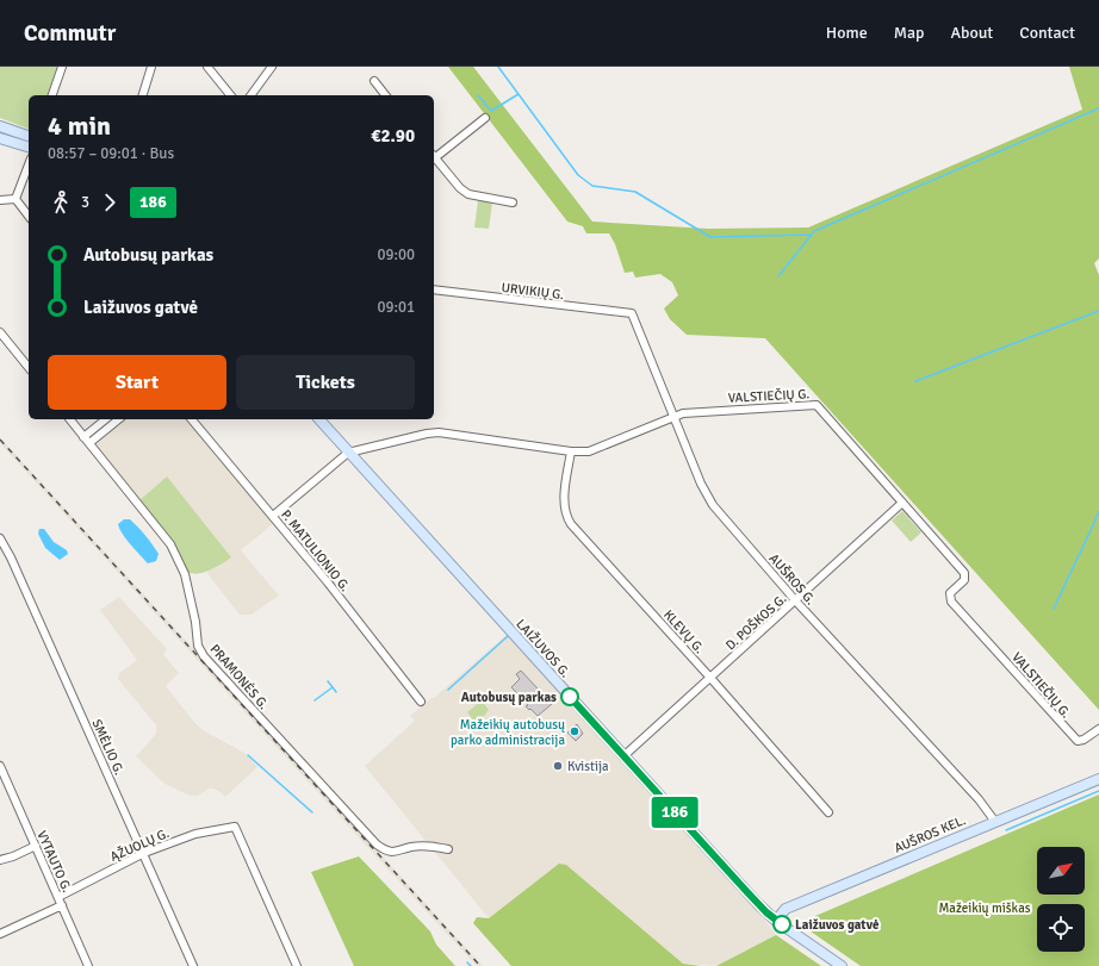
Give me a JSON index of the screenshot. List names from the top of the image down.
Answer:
{
  "streets": {
    "main road": ["LAIŽUVOS G.", "AUŠROS KEL."],
    "street": [
      "URVIKIŲ G.",
      "VALSTIEČIŲ G.",
      "P. MATULIONIO G.",
      "AUŠROS G.",
      "D. POŠKOS G.",
      "KLEVŲ G.",
      "PRAMONĖS G.",
      "SMĖLIO G.",
      "ĄŽUOLŲ G.",
      "VYTAUTO G."
    ]
  },
  "crossings": [
    ["URVIKIŲ G.", "AUŠROS G."],
    ["VALSTIEČIŲ G.", "AUŠROS G."],
    ["VALSTIEČIŲ G.", "D. POŠKOS G."],
    ["VALSTIEČIŲ G.", "KLEVŲ G."],
    ["VALSTIEČIŲ G.", "LAIŽUVOS G."],
    ["AUŠROS G.", "D. POŠKOS G."],
    ["AUŠROS G.", "AUŠROS KEL."],
    ["D. POŠKOS G.", "KLEVŲ G."],
    ["D. POŠKOS G.", "LAIŽUVOS G."],
    ["LAIŽUVOS G.", "AUŠROS KEL."],
    ["SMĖLIO G.", "ĄŽUOLŲ G."],
    ["ĄŽUOLŲ G.", "VYTAUTO G."]
  ],
  "parks": ["Mažeikių miškas"],
  "places": [
    "Autobusų parkas",
    "Mažeikių autobusų parko administracija",
    "Kvistija",
    "Laižuvos gatvė"
  ],
  "lines": ["bus line 186"],
  "north": "top right",
  "page": {
    "header": "Commutr",
    "nav": [
      "Home",
      "Map",
      "About",
      "Contact"
    ],
    "on_map": "186",
    "heading": ["4 min", "08:57 – 09:01 · Bus", "€2.90"],
    "legs": ["3", "186"],
    "list": [
      {
        "name": "Autobusų parkas",
        "value": "09:00"
      },
      {
        "name": "Laižuvos gatvė",
        "value": "09:01"
      }
    ],
    "buttons": ["Start", "Tickets"]
  }
}
